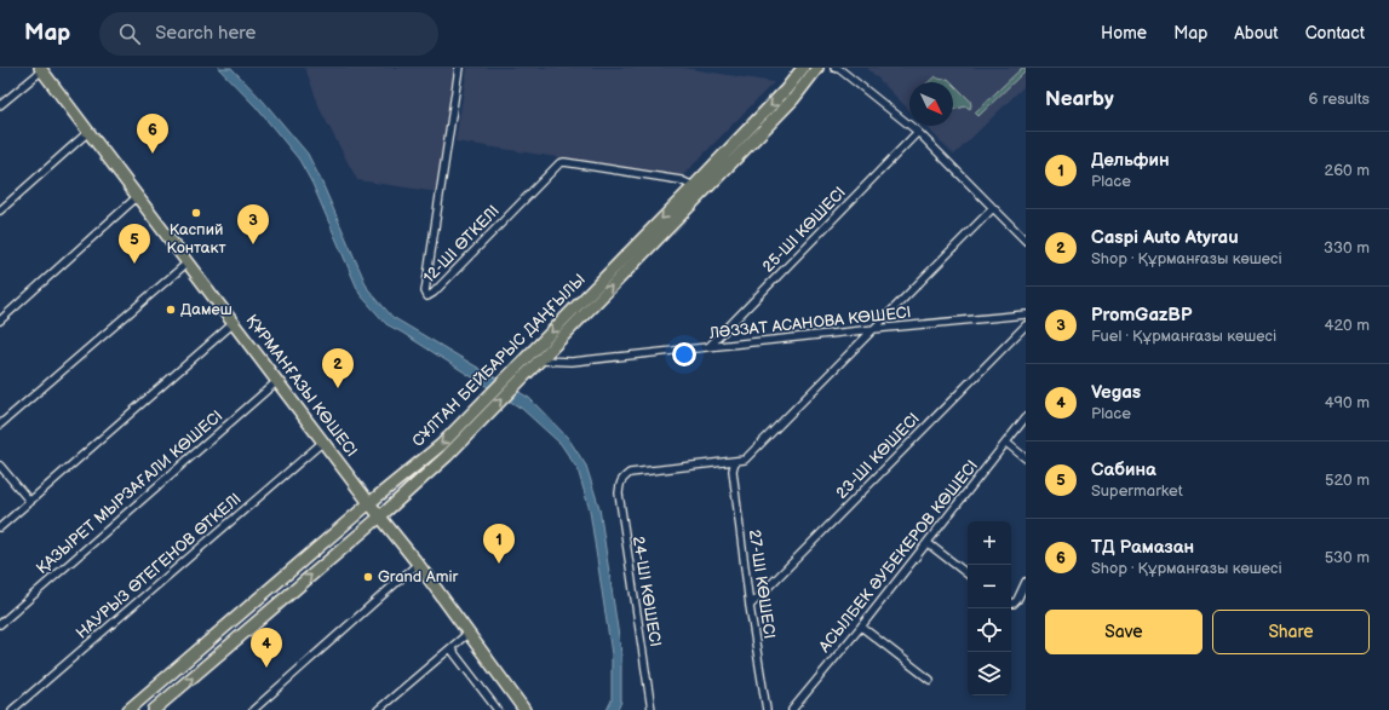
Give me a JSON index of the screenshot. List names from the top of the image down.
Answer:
{
  "streets": {
    "main road": ["СҰЛТАН БЕЙБАРЫС ДАҢҒЫЛЫ", "ҚҰРМАНҒАЗЫ КӨШЕСІ"],
    "street": [
      "25-ШІ КӨШЕСІ",
      "12-ШІ ӨТКЕЛІ",
      "ЛӘЗЗАТ АСАНОВА КӨШЕСІ",
      "23-ШІ КӨШЕСІ",
      "ҚАЗЫРЕТ МЫРЗАҒАЛИ КӨШЕСІ",
      "АСЫЛБЕК ӘУБЕКЕРОВ КӨШЕСІ",
      "НАУРЫЗ ӨТЕГЕНОВ ӨТКЕЛІ",
      "27-ШІ КӨШЕСІ",
      "24-ШІ КӨШЕСІ"
    ]
  },
  "crossings": [
    ["25-ШІ КӨШЕСІ", "ЛӘЗЗАТ АСАНОВА КӨШЕСІ"],
    ["12-ШІ ӨТКЕЛІ", "СҰЛТАН БЕЙБАРЫС ДАҢҒЫЛЫ"],
    ["ЛӘЗЗАТ АСАНОВА КӨШЕСІ", "СҰЛТАН БЕЙБАРЫС ДАҢҒЫЛЫ"],
    ["СҰЛТАН БЕЙБАРЫС ДАҢҒЫЛЫ", "ҚҰРМАНҒАЗЫ КӨШЕСІ"],
    ["ҚҰРМАНҒАЗЫ КӨШЕСІ", "ҚАЗЫРЕТ МЫРЗАҒАЛИ КӨШЕСІ"],
    ["ҚҰРМАНҒАЗЫ КӨШЕСІ", "НАУРЫЗ ӨТЕГЕНОВ ӨТКЕЛІ"],
    ["23-ШІ КӨШЕСІ", "27-ШІ КӨШЕСІ"],
    ["27-ШІ КӨШЕСІ", "24-ШІ КӨШЕСІ"]
  ],
  "places": ["Каспий Контакт", "Дамеш", "Grand Amir"],
  "north": "bottom right",
  "page": {
    "header": "Map",
    "search": "Search here",
    "nav": [
      "Home",
      "Map",
      "About",
      "Contact"
    ],
    "heading": ["Nearby", "6 results"],
    "pins": [
      "6",
      "3",
      "5",
      "2",
      "1",
      "4"
    ],
    "list": [
      {
        "mark": "1",
        "name": "Дельфин",
        "note": "Place",
        "value": "260 m"
      },
      {
        "mark": "2",
        "name": "Caspi Auto Atyrau",
        "note": "Shop · Құрманғазы көшесі",
        "value": "330 m"
      },
      {
        "mark": "3",
        "name": "PromGazBP",
        "note": "Fuel · Құрманғазы көшесі",
        "value": "420 m"
      },
      {
        "mark": "4",
        "name": "Vegas",
        "note": "Place",
        "value": "490 m"
      },
      {
        "mark": "5",
        "name": "Сабина",
        "note": "Supermarket",
        "value": "520 m"
      },
      {
        "mark": "6",
        "name": "ТД Рамазан",
        "note": "Shop · Құрманғазы көшесі",
        "value": "530 m"
      }
    ],
    "map_buttons": ["+", "−"],
    "buttons": ["Save", "Share"]
  }
}
